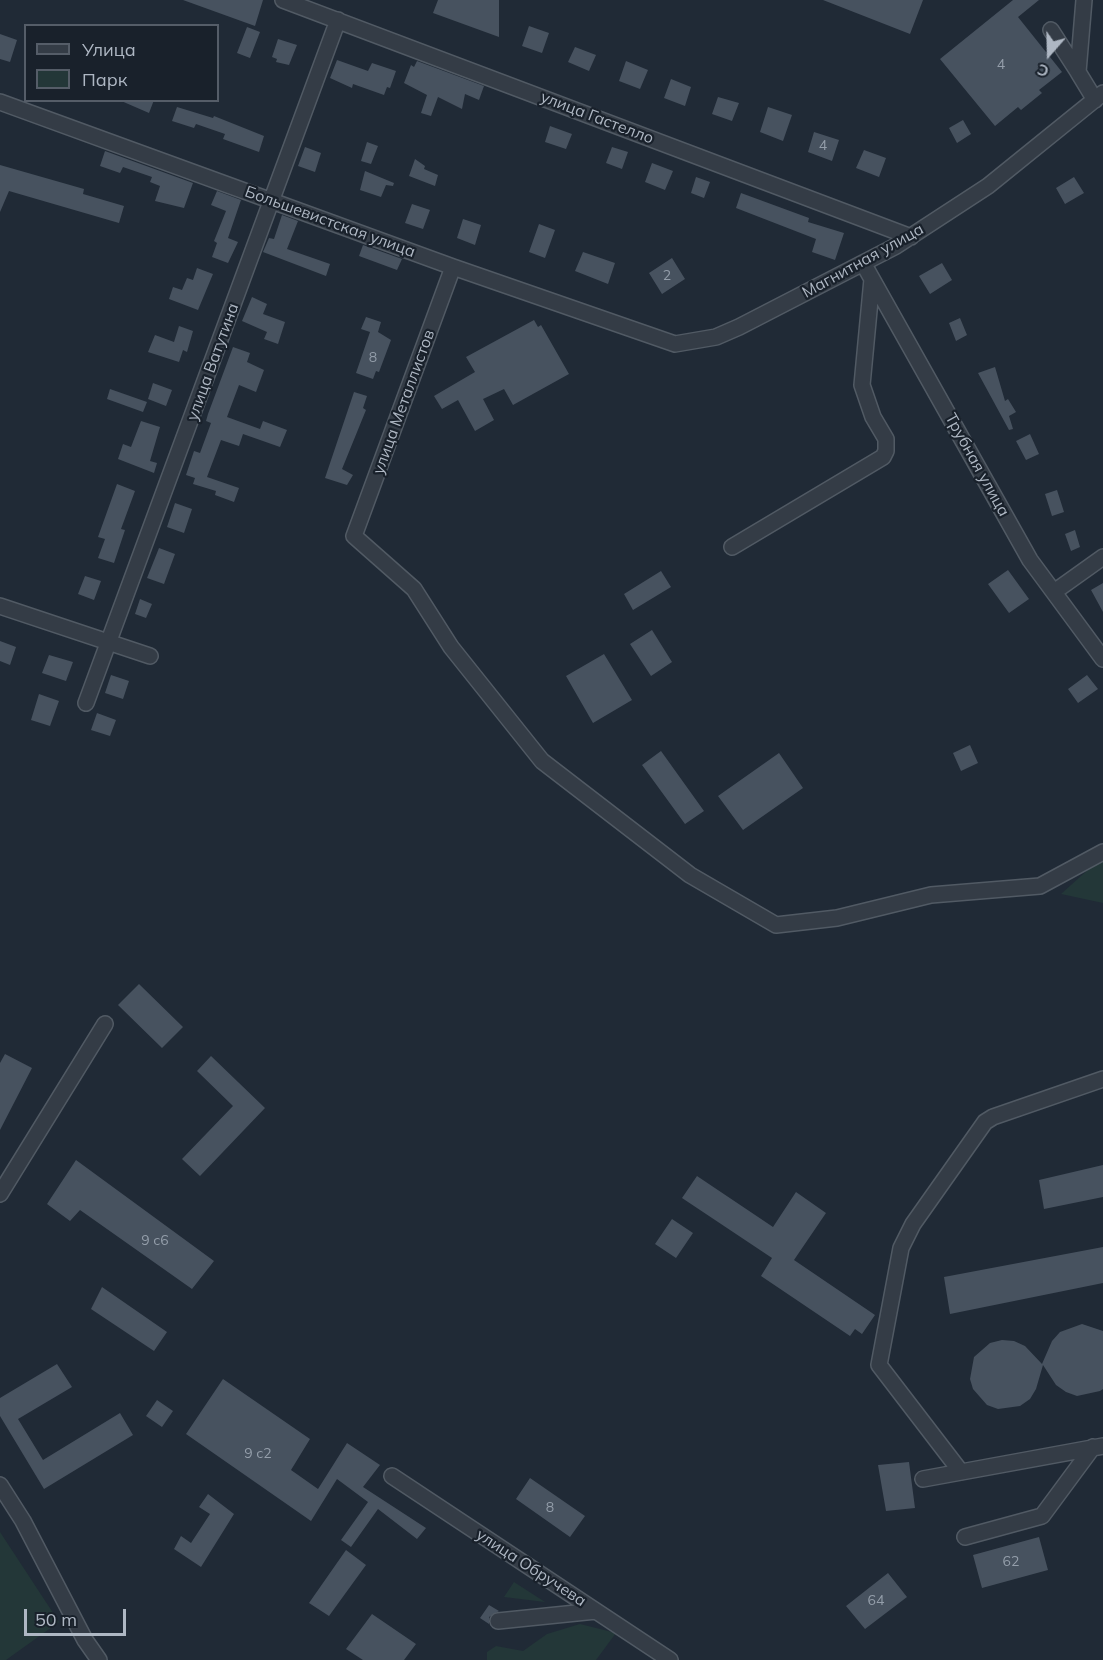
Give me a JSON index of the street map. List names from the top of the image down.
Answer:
{
  "streets": {
    "street": [
      "улица Гастелло",
      "Большевистская улица",
      "Магнитная улица",
      "улица Ватутина",
      "улица Металлистов",
      "Трубная улица",
      "улица Обручева"
    ]
  },
  "crossings": [
    ["улица Гастелло", "Магнитная улица"],
    ["улица Гастелло", "улица Ватутина"],
    ["Большевистская улица", "Магнитная улица"],
    ["Большевистская улица", "улица Ватутина"],
    ["Большевистская улица", "улица Металлистов"],
    ["Магнитная улица", "Трубная улица"]
  ],
  "house_numbers": [
    "4",
    "4",
    "2",
    "8",
    "9 с6",
    "9 с2",
    "8",
    "62",
    "64"
  ],
  "legend": ["Улица", "Парк"],
  "scale_bar": "50 m",
  "north": "bottom"
}
